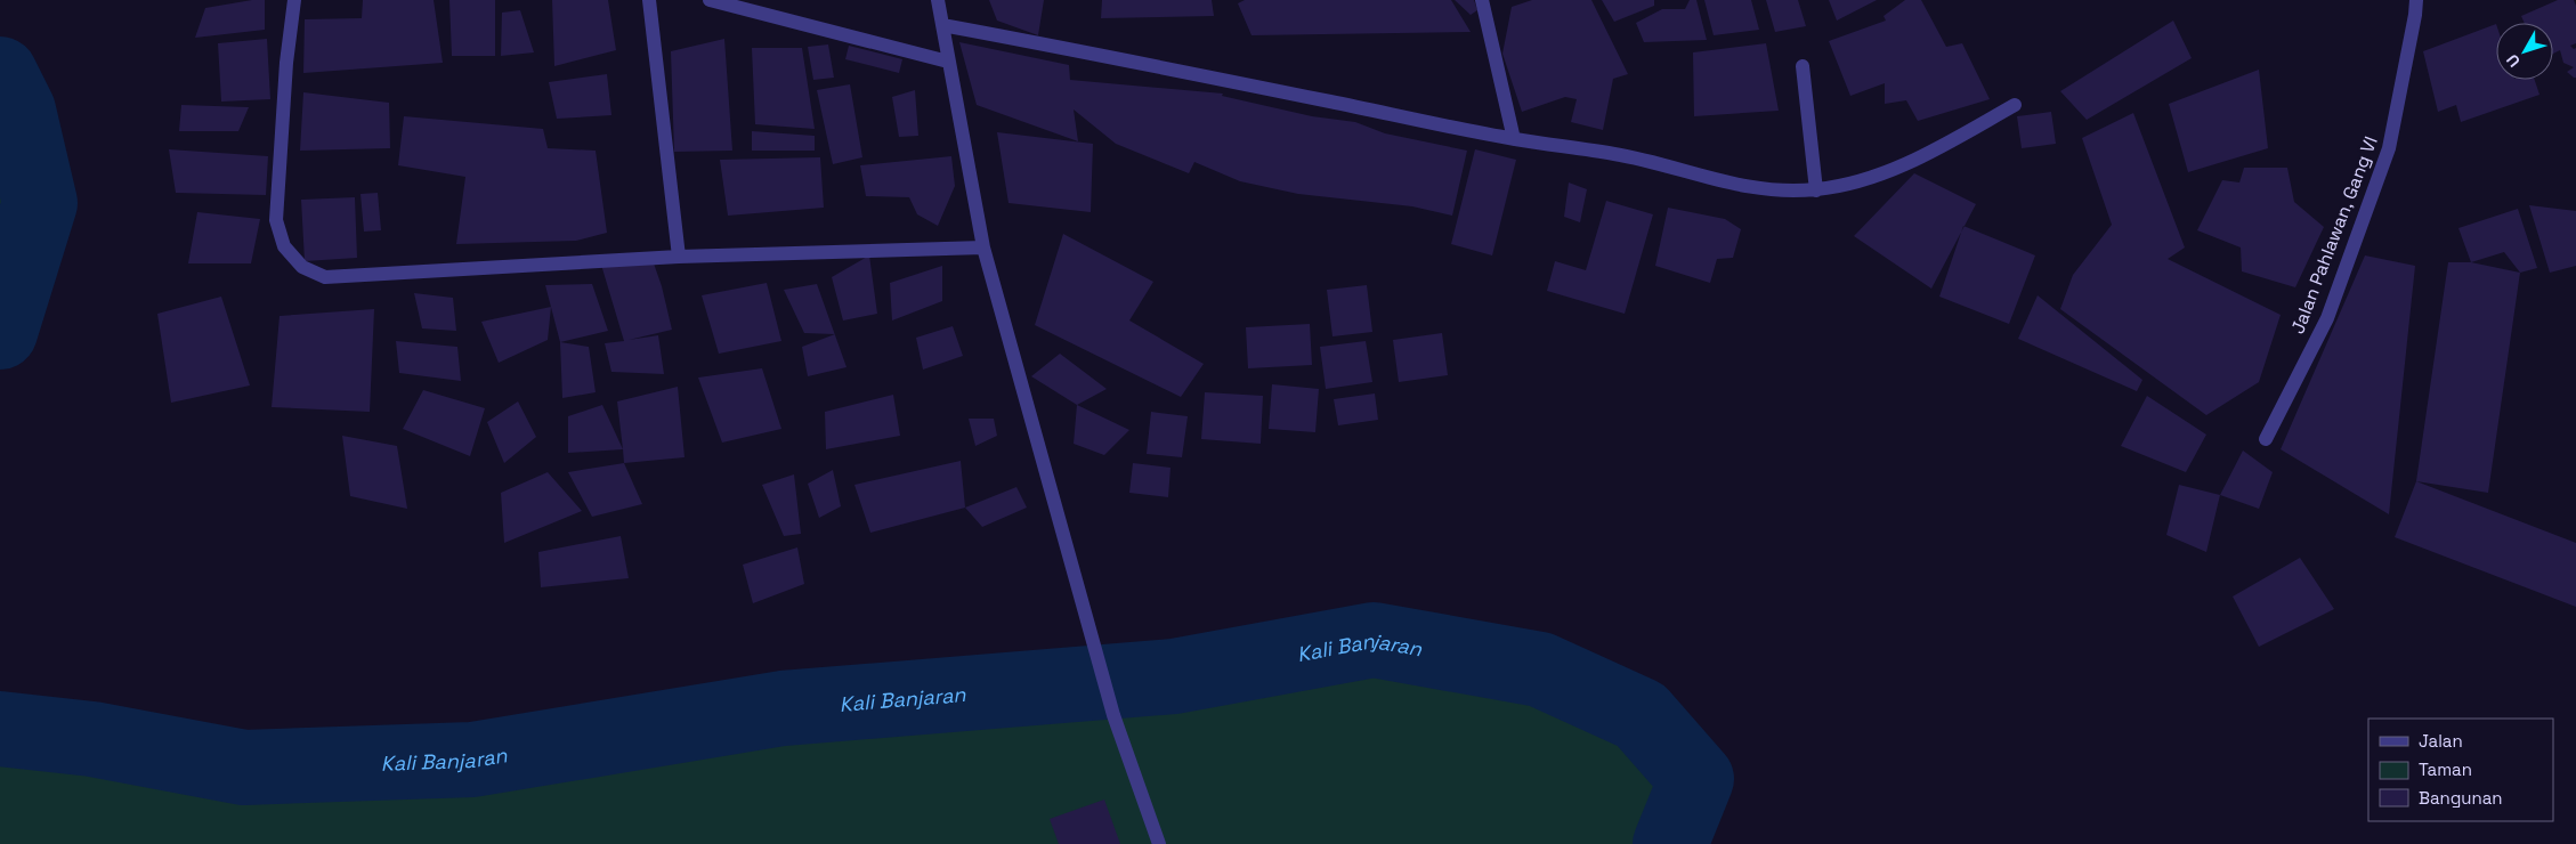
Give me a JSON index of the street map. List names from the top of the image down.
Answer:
{
  "streets": {
    "street": ["Jalan Pahlawan, Gang VI"]
  },
  "water": ["Kali Banjaran"],
  "legend": ["Jalan", "Taman", "Bangunan"],
  "north": "bottom left"
}
